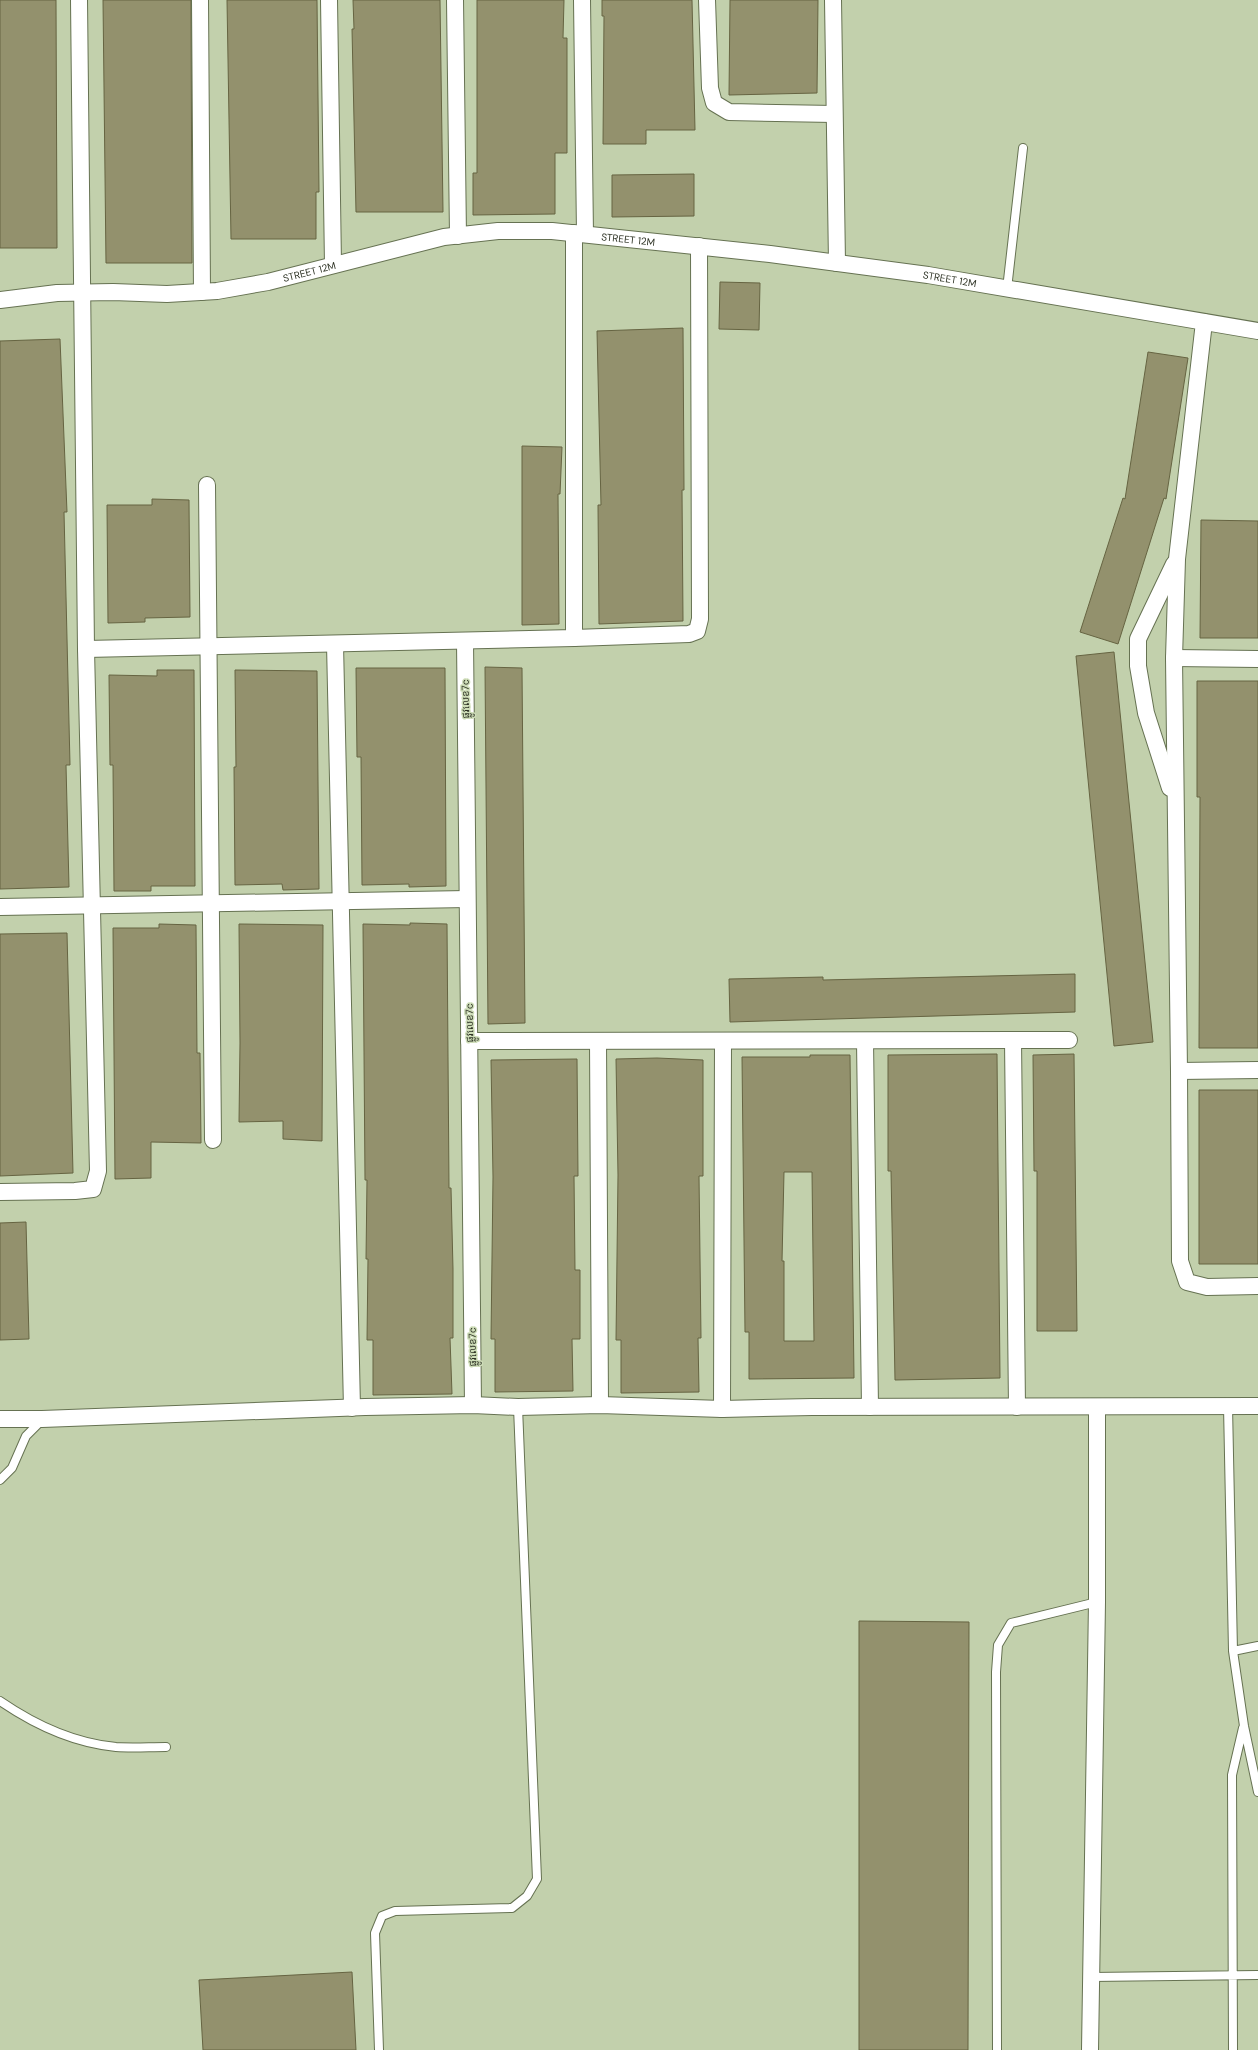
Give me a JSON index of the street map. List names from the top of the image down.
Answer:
{
  "streets": {
    "street": ["STREET 12M", "ផ្លូវលេខ7c"]
  }
}
